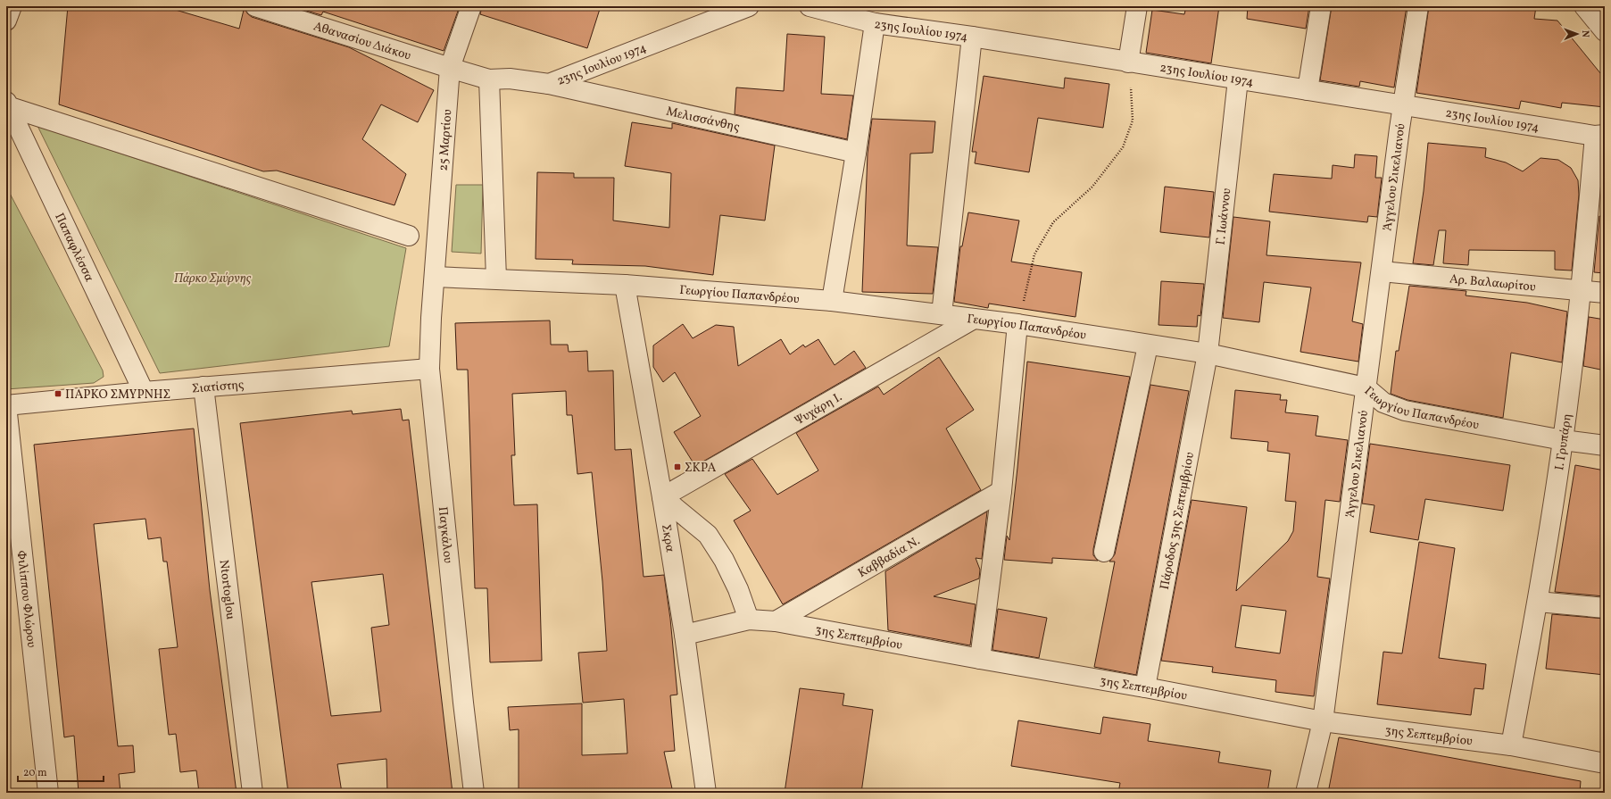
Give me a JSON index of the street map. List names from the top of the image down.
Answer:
{
  "streets": {
    "street": [
      "23ης Ιουλίου 1974",
      "Αθανασίου Διάκου",
      "Μελισσάνθης",
      "25 Μαρτίου",
      "Άγγελου Σικελιανού",
      "Γ. Ιωάννου",
      "Παπαφλέσσα",
      "Αρ. Βαλαωρίτου",
      "Γεωργίου Παπανδρέου",
      "Σιατίστης",
      "Ψυχάρη Ι.",
      "Ι. Γρυπάρη",
      "Πάροδος 3ης Σεπτεμβρίου",
      "Παγκάλου",
      "Σκρα",
      "Καββαδία Ν.",
      "Ntortoglou",
      "Φιλίππου Φλώρου",
      "3ης Σεπτεμβρίου"
    ]
  },
  "crossings": [
    ["23ης Ιουλίου 1974", "Αθανασίου Διάκου"],
    ["23ης Ιουλίου 1974", "Μελισσάνθης"],
    ["23ης Ιουλίου 1974", "25 Μαρτίου"],
    ["23ης Ιουλίου 1974", "Άγγελου Σικελιανού"],
    ["23ης Ιουλίου 1974", "Γ. Ιωάννου"],
    ["23ης Ιουλίου 1974", "Ι. Γρυπάρη"],
    ["Αθανασίου Διάκου", "25 Μαρτίου"],
    ["25 Μαρτίου", "Γεωργίου Παπανδρέου"],
    ["25 Μαρτίου", "Παγκάλου"],
    ["Άγγελου Σικελιανού", "Αρ. Βαλαωρίτου"],
    ["Άγγελου Σικελιανού", "Γεωργίου Παπανδρέου"],
    ["Άγγελου Σικελιανού", "3ης Σεπτεμβρίου"],
    ["Γ. Ιωάννου", "Γεωργίου Παπανδρέου"],
    ["Γ. Ιωάννου", "Πάροδος 3ης Σεπτεμβρίου"],
    ["Παπαφλέσσα", "Σιατίστης"],
    ["Αρ. Βαλαωρίτου", "Ι. Γρυπάρη"],
    ["Γεωργίου Παπανδρέου", "Ψυχάρη Ι."],
    ["Γεωργίου Παπανδρέου", "Ι. Γρυπάρη"],
    ["Γεωργίου Παπανδρέου", "Πάροδος 3ης Σεπτεμβρίου"],
    ["Γεωργίου Παπανδρέου", "Παγκάλου"],
    ["Γεωργίου Παπανδρέου", "Σκρα"],
    ["Σιατίστης", "Παγκάλου"],
    ["Σιατίστης", "Ntortoglou"],
    ["Σιατίστης", "Φιλίππου Φλώρου"],
    ["Ψυχάρη Ι.", "Σκρα"],
    ["Ι. Γρυπάρη", "3ης Σεπτεμβρίου"],
    ["Πάροδος 3ης Σεπτεμβρίου", "3ης Σεπτεμβρίου"],
    ["Σκρα", "3ης Σεπτεμβρίου"],
    ["Καββαδία Ν.", "3ης Σεπτεμβρίου"]
  ],
  "parks": ["Πάρκο Σμύρνης"],
  "places": {
    "transit": ["ΠΑΡΚΟ ΣΜΥΡΝΗΣ", "ΣΚΡΑ"]
  },
  "scale_bar": "20 m",
  "north": "right"
}
